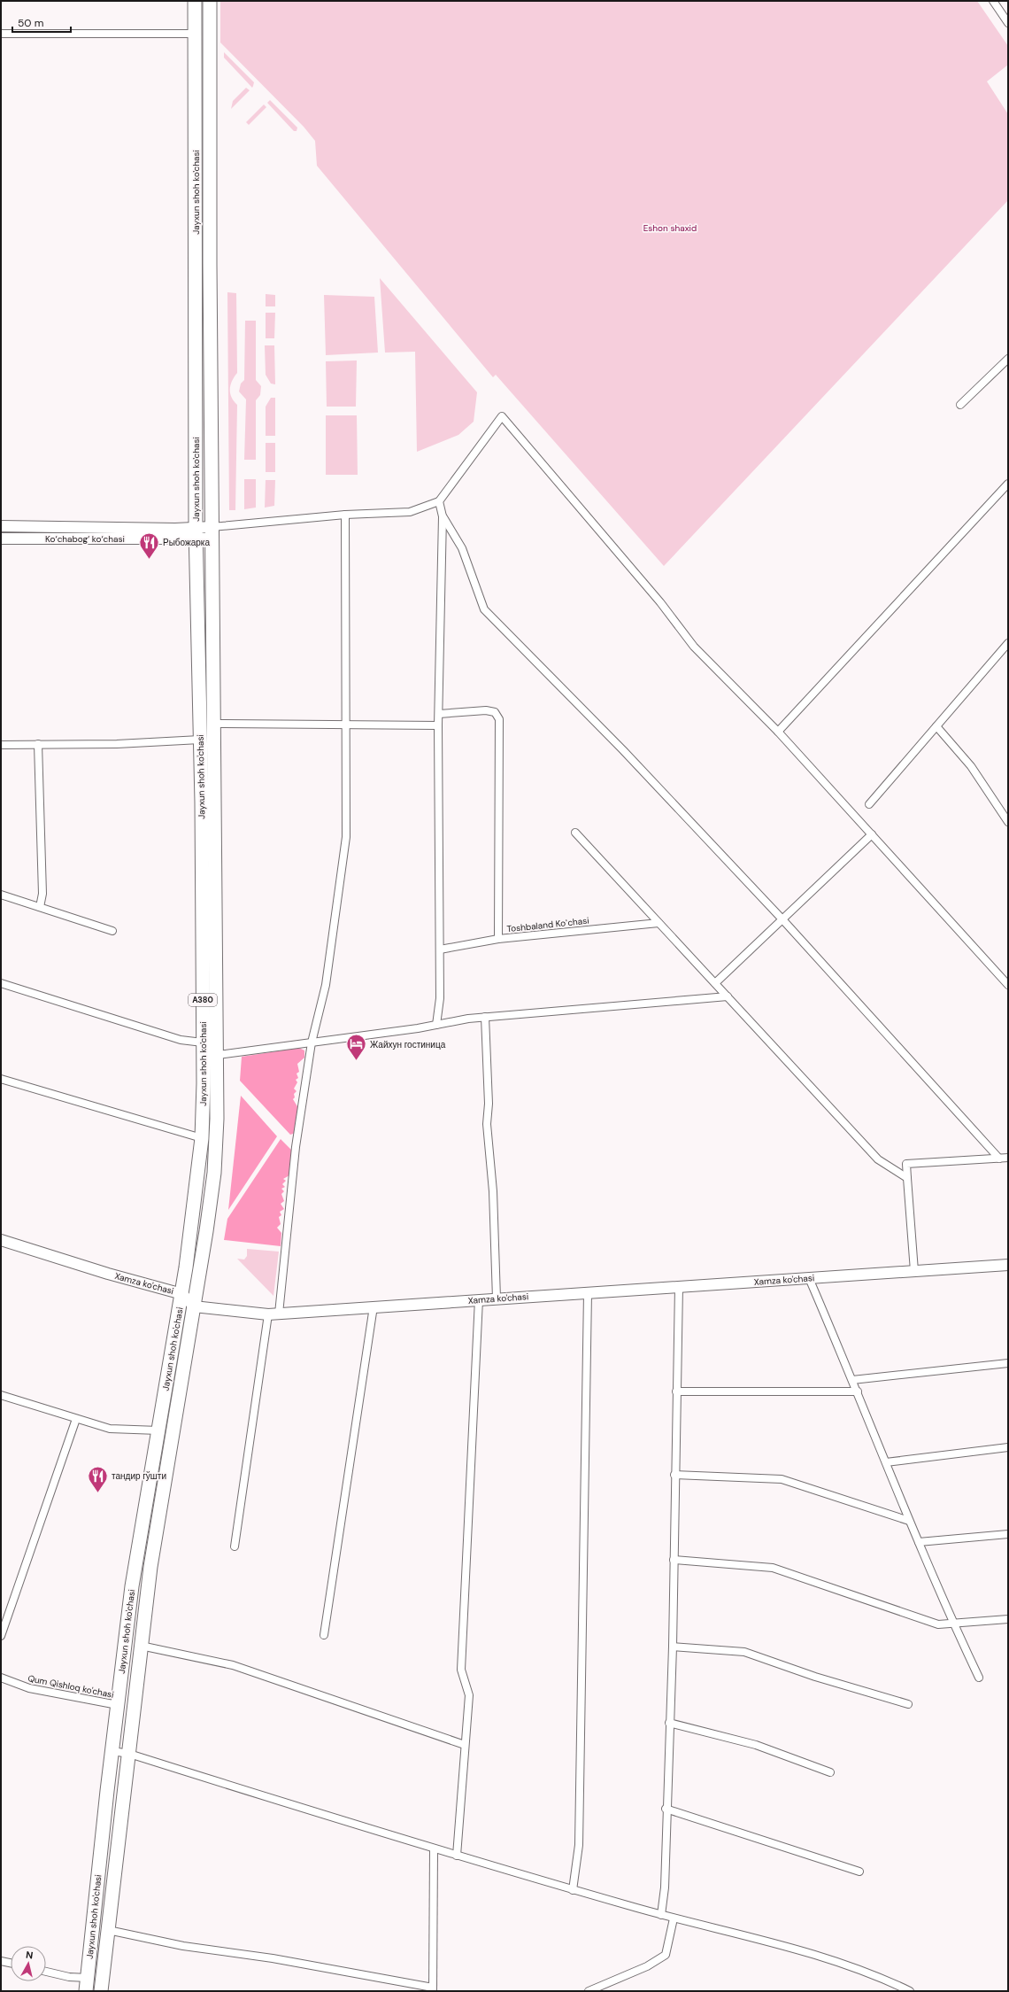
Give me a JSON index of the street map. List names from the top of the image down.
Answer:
{
  "streets": {
    "highway": ["Jayxun shoh ko'chasi", "A380"],
    "street": [
      "Ko‘chabog‘ ko‘chasi",
      "Toshbaland Koʻchasi",
      "Xamza ko'chasi",
      "Qum Qishloq ko'chasi"
    ]
  },
  "crossings": [
    ["Jayxun shoh ko'chasi", "Ko‘chabog‘ ko‘chasi"],
    ["Jayxun shoh ko'chasi", "Xamza ko'chasi"],
    ["Jayxun shoh ko'chasi", "Qum Qishloq ko'chasi"]
  ],
  "parks": ["Eshon shaxid"],
  "places": {
    "restaurant": ["Рыбожарка", "тандир гўшти"],
    "hotel": ["Жайхун гостиница"]
  },
  "scale_bar": "50 m",
  "north": "top"
}
